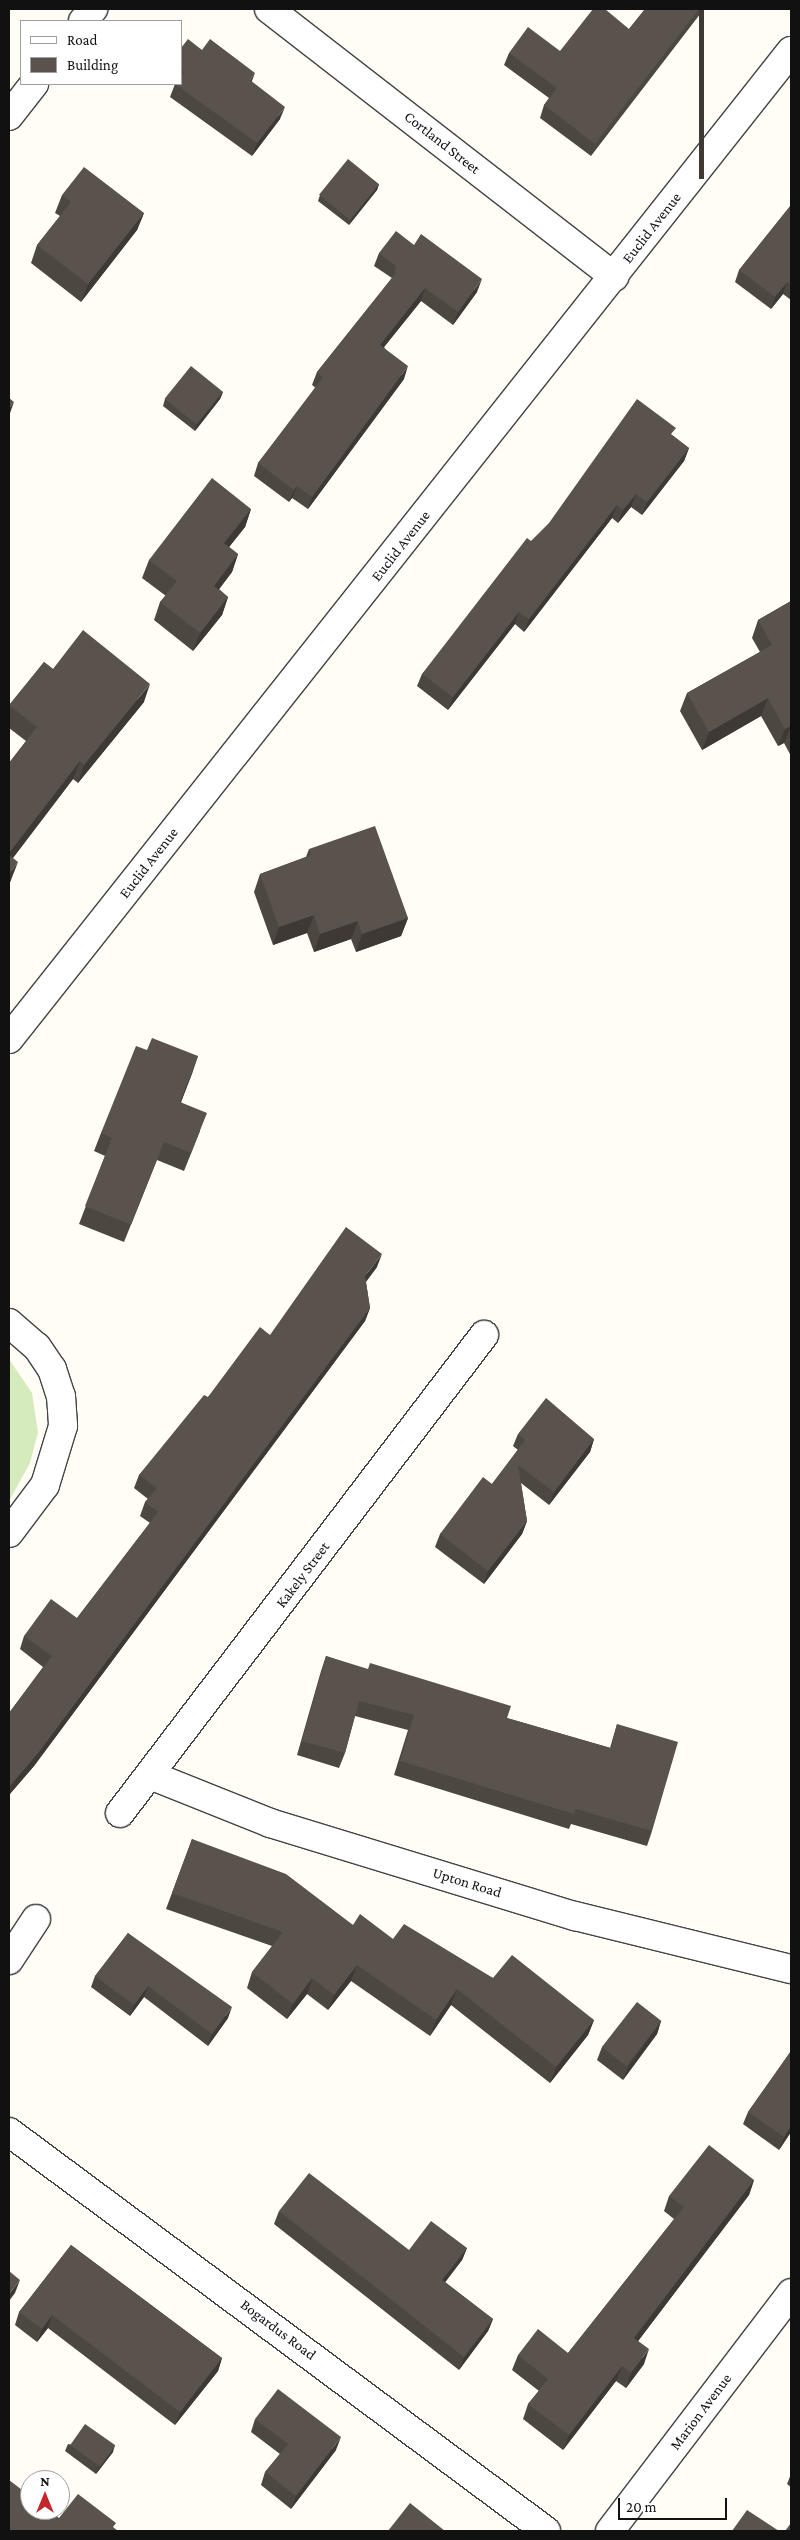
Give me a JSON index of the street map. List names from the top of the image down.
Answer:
{
  "streets": {
    "street": [
      "Cortland Street",
      "Euclid Avenue",
      "Kakely Street",
      "Upton Road",
      "Bogardus Road",
      "Marion Avenue"
    ]
  },
  "crossings": [
    ["Cortland Street", "Euclid Avenue"],
    ["Kakely Street", "Upton Road"]
  ],
  "legend": ["Road", "Building"],
  "scale_bar": "20 m",
  "north": "top"
}
